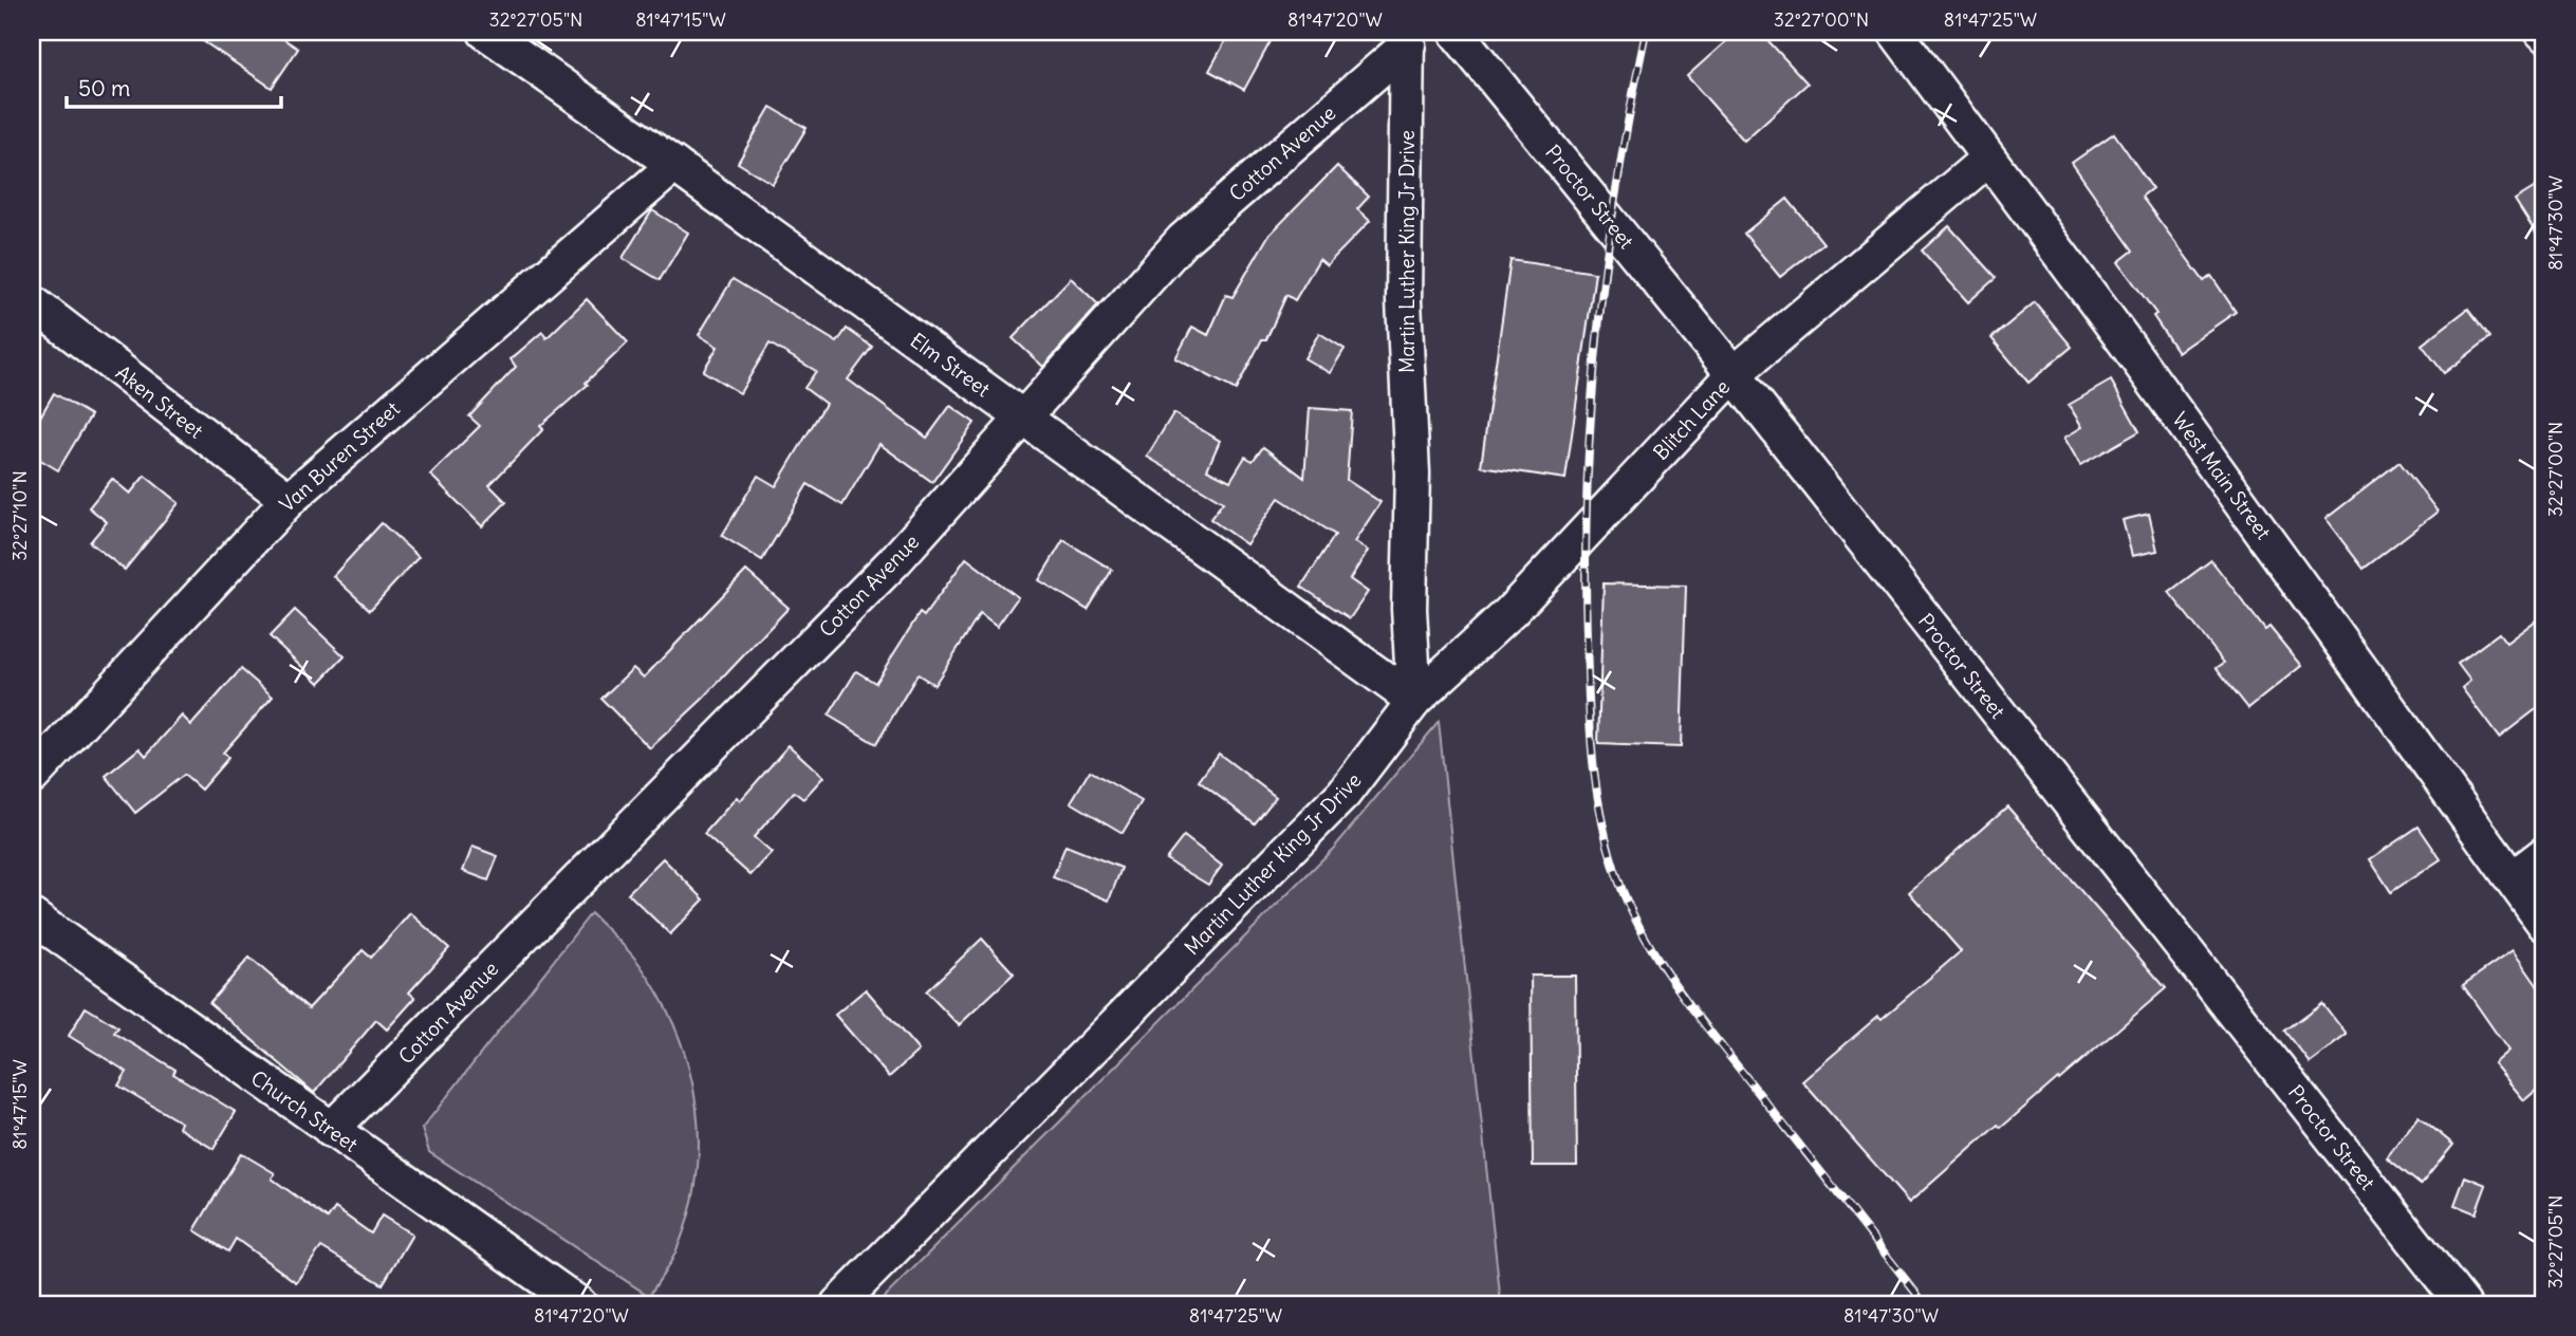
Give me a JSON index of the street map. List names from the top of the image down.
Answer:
{
  "streets": {
    "street": [
      "Cotton Avenue",
      "Proctor Street",
      "Martin Luther King Jr Drive",
      "Elm Street",
      "Aken Street",
      "Blitch Lane",
      "Van Buren Street",
      "West Main Street",
      "Church Street"
    ]
  },
  "crossings": [
    ["Cotton Avenue", "Martin Luther King Jr Drive"],
    ["Cotton Avenue", "Elm Street"],
    ["Cotton Avenue", "Church Street"],
    ["Proctor Street", "Blitch Lane"],
    ["Martin Luther King Jr Drive", "Elm Street"],
    ["Martin Luther King Jr Drive", "Blitch Lane"],
    ["Elm Street", "Blitch Lane"],
    ["Elm Street", "Van Buren Street"],
    ["Aken Street", "Van Buren Street"],
    ["Blitch Lane", "West Main Street"]
  ],
  "scale_bar": "50 m",
  "coordinates": [
    "32°27'05\"N",
    "81°47'15\"W",
    "81°47'20\"W",
    "32°27'00\"N",
    "81°47'25\"W",
    "81°47'30\"W",
    "32°27'10\"N"
  ]
}
